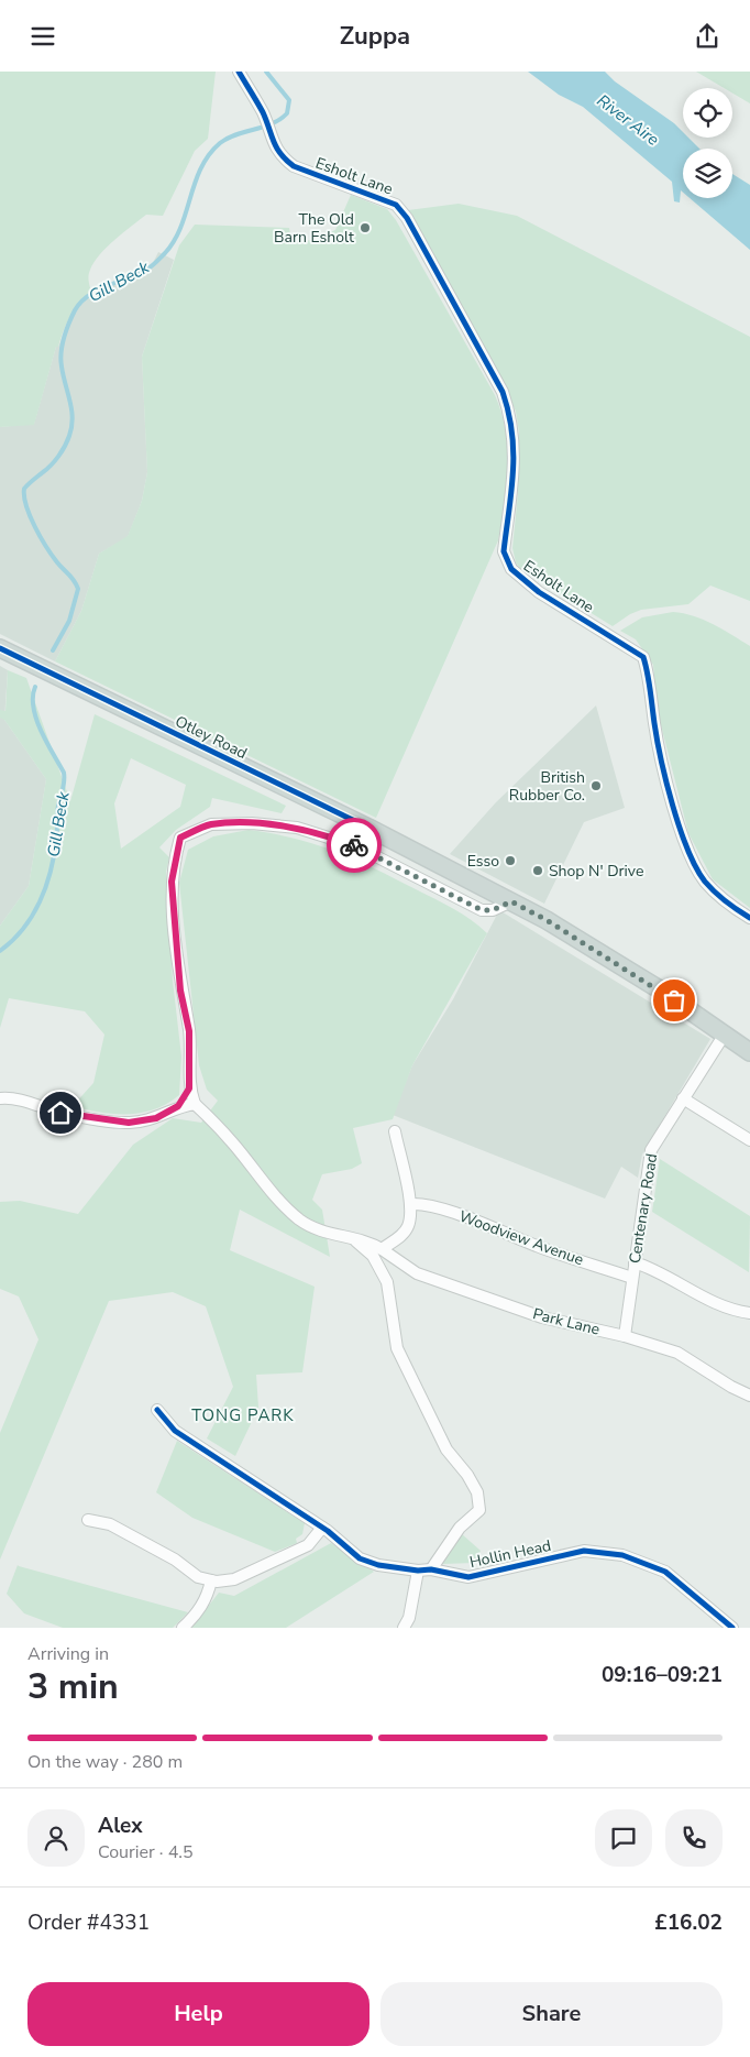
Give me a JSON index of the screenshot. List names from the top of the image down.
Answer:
{
  "streets": {
    "main road": ["Otley Road"],
    "street": [
      "Esholt Lane",
      "Centenary Road",
      "Woodview Avenue",
      "Park Lane",
      "Hollin Head"
    ]
  },
  "crossings": [
    ["Otley Road", "Centenary Road"],
    ["Centenary Road", "Woodview Avenue"],
    ["Centenary Road", "Park Lane"]
  ],
  "districts": ["TONG PARK"],
  "water": ["River Aire", "Gill Beck"],
  "places": [
    "The Old Barn Esholt",
    "British Rubber Co.",
    "Esso",
    "Shop N' Drive"
  ],
  "page": {
    "header": "Zuppa",
    "heading": ["3 min", "Arriving in", "09:16–09:21"],
    "panel": [
      "Alex",
      "Courier · 4.5",
      "Order #4331",
      "£16.02"
    ],
    "bar": "On the way · 280 m",
    "buttons": ["Help", "Share"]
  }
}
